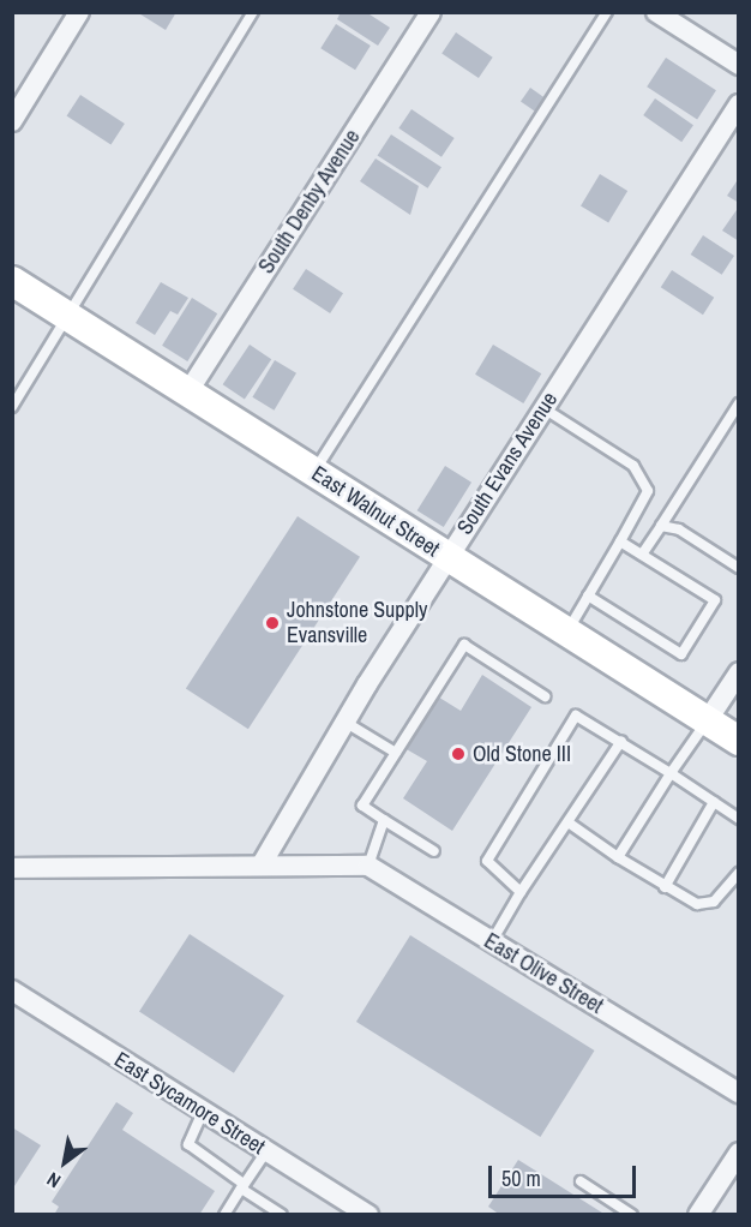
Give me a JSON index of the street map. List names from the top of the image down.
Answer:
{
  "streets": {
    "main road": ["East Walnut Street"],
    "street": [
      "South Denby Avenue",
      "South Evans Avenue",
      "East Olive Street",
      "East Sycamore Street"
    ]
  },
  "crossings": [
    ["South Denby Avenue", "East Walnut Street"],
    ["South Evans Avenue", "East Walnut Street"]
  ],
  "places": ["Johnstone Supply Evansville", "Old Stone III"],
  "scale_bar": "50 m",
  "north": "bottom left"
}
